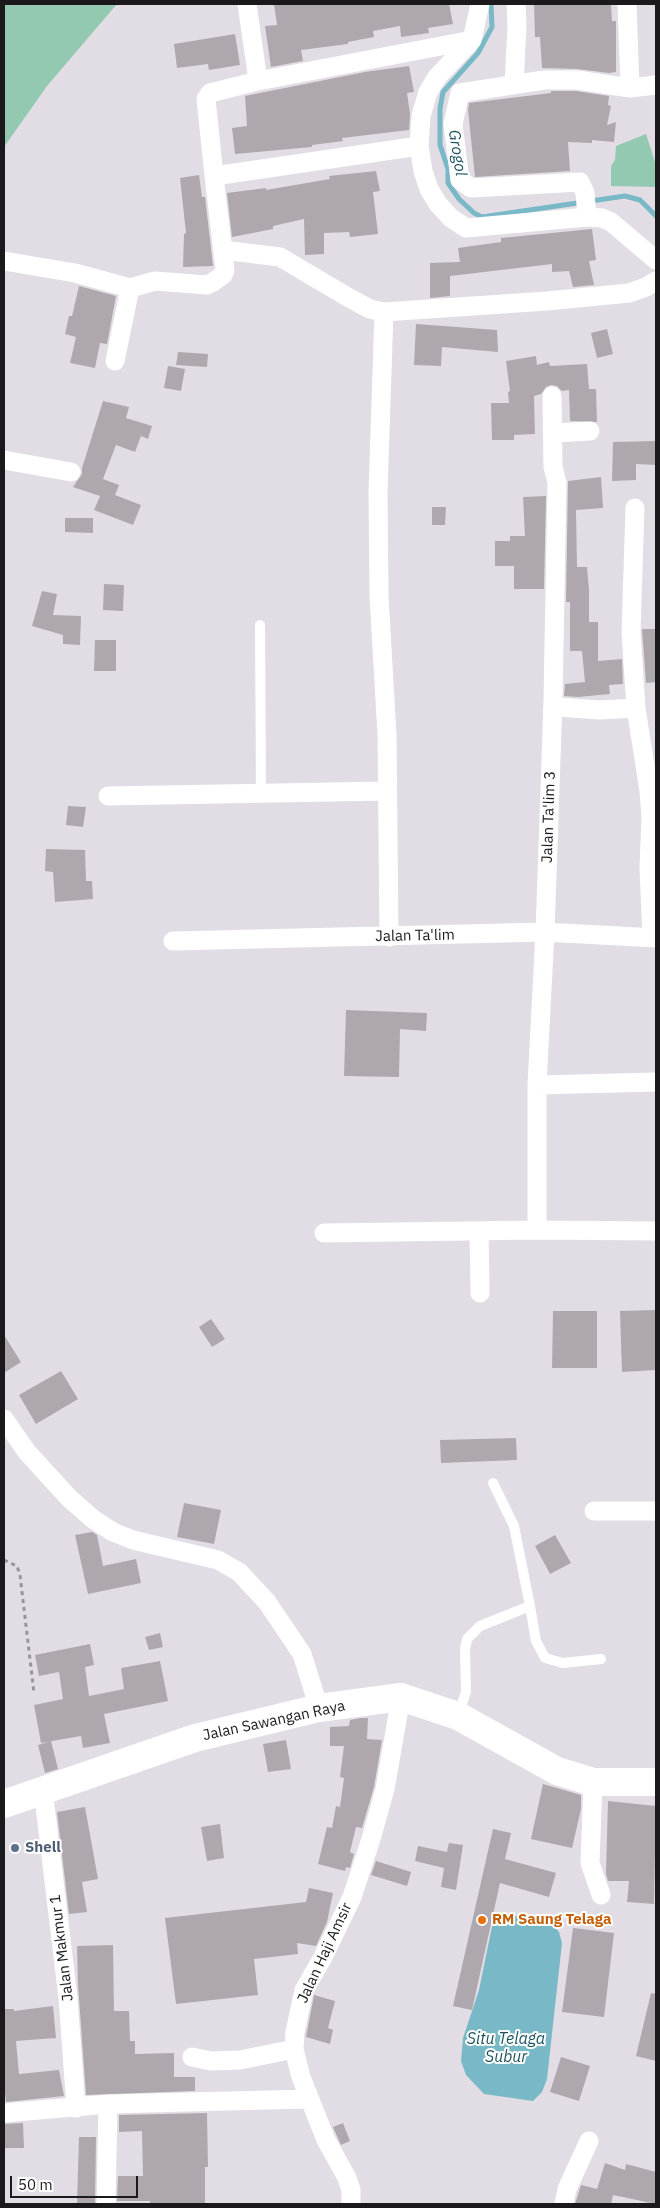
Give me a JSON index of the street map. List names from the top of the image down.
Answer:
{
  "streets": {
    "highway": ["Jalan Sawangan Raya"],
    "street": [
      "Jalan Ta'lim 3",
      "Jalan Ta'lim",
      "Jalan Makmur 1",
      "Jalan Haji Amsir"
    ]
  },
  "crossings": [
    ["Jalan Ta'lim 3", "Jalan Ta'lim"],
    ["Jalan Sawangan Raya", "Jalan Makmur 1"],
    ["Jalan Sawangan Raya", "Jalan Haji Amsir"]
  ],
  "water": ["Grogol", "Situ Telaga Subur"],
  "places": ["Shell", "RM Saung Telaga"],
  "scale_bar": "50 m"
}
